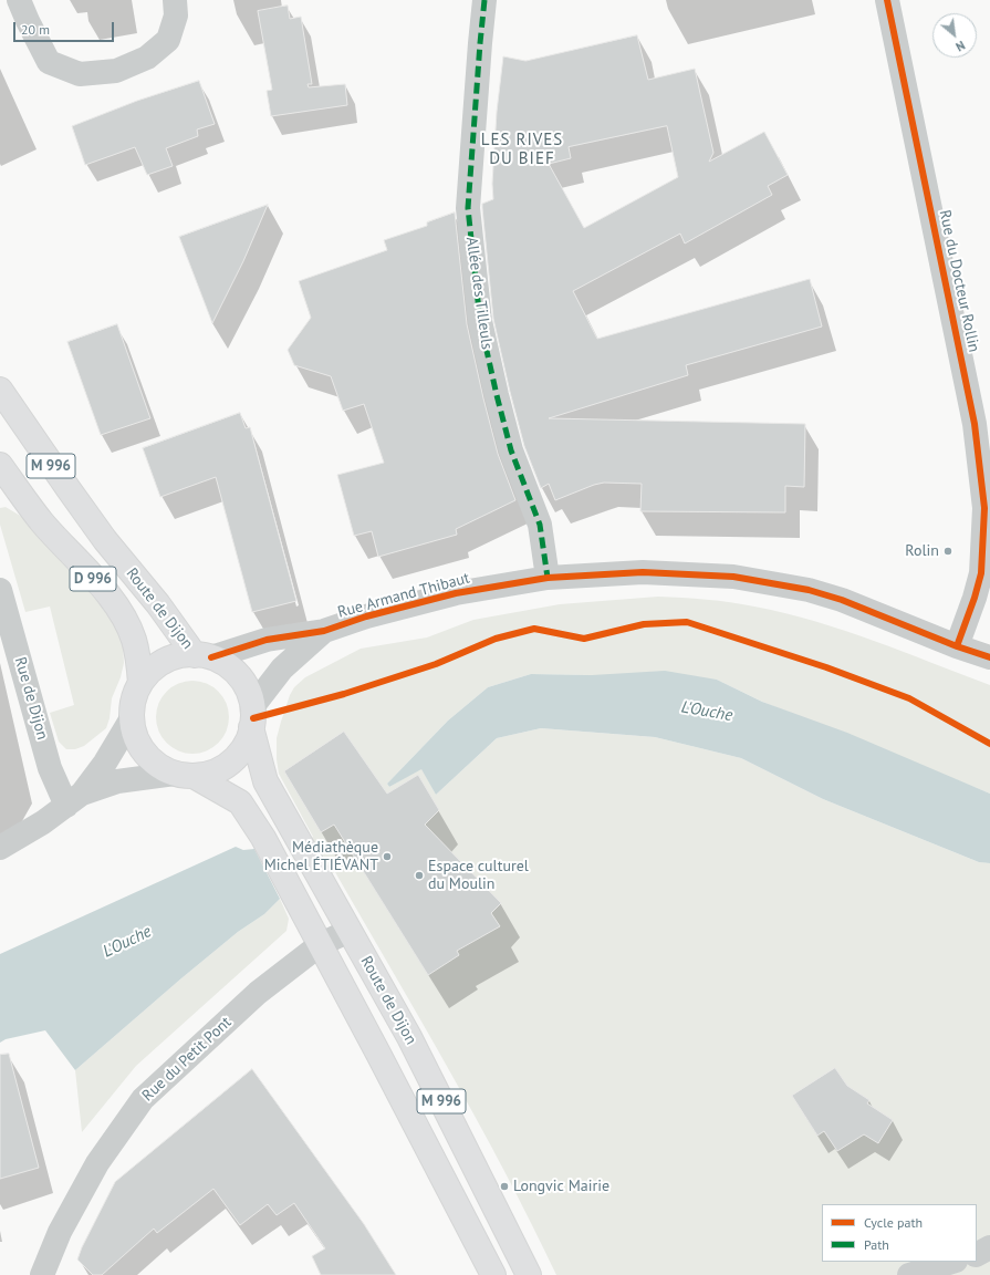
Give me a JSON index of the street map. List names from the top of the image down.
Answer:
{
  "streets": {
    "main road": ["M 996", "D 996", "Route de Dijon"],
    "street": [
      "Rue du Docteur Rollin",
      "Allée des Tilleuls",
      "Rue Armand Thibaut",
      "Rue de Dijon",
      "Rue du Petit Pont"
    ]
  },
  "crossings": [
    ["Rue du Docteur Rollin", "Rue Armand Thibaut"],
    ["Allée des Tilleuls", "Rue Armand Thibaut"],
    ["M 996", "Route de Dijon"],
    ["Rue Armand Thibaut", "Route de Dijon"],
    ["Route de Dijon", "Rue du Petit Pont"]
  ],
  "districts": ["LES RIVES DU BIEF"],
  "water": ["L'Ouche"],
  "places": [
    "Rolin",
    "Médiathèque Michel ÉTIÉVANT",
    "Espace culturel du Moulin",
    "Longvic Mairie"
  ],
  "legend": ["Cycle path", "Path"],
  "scale_bar": "20 m",
  "north": "bottom right"
}
